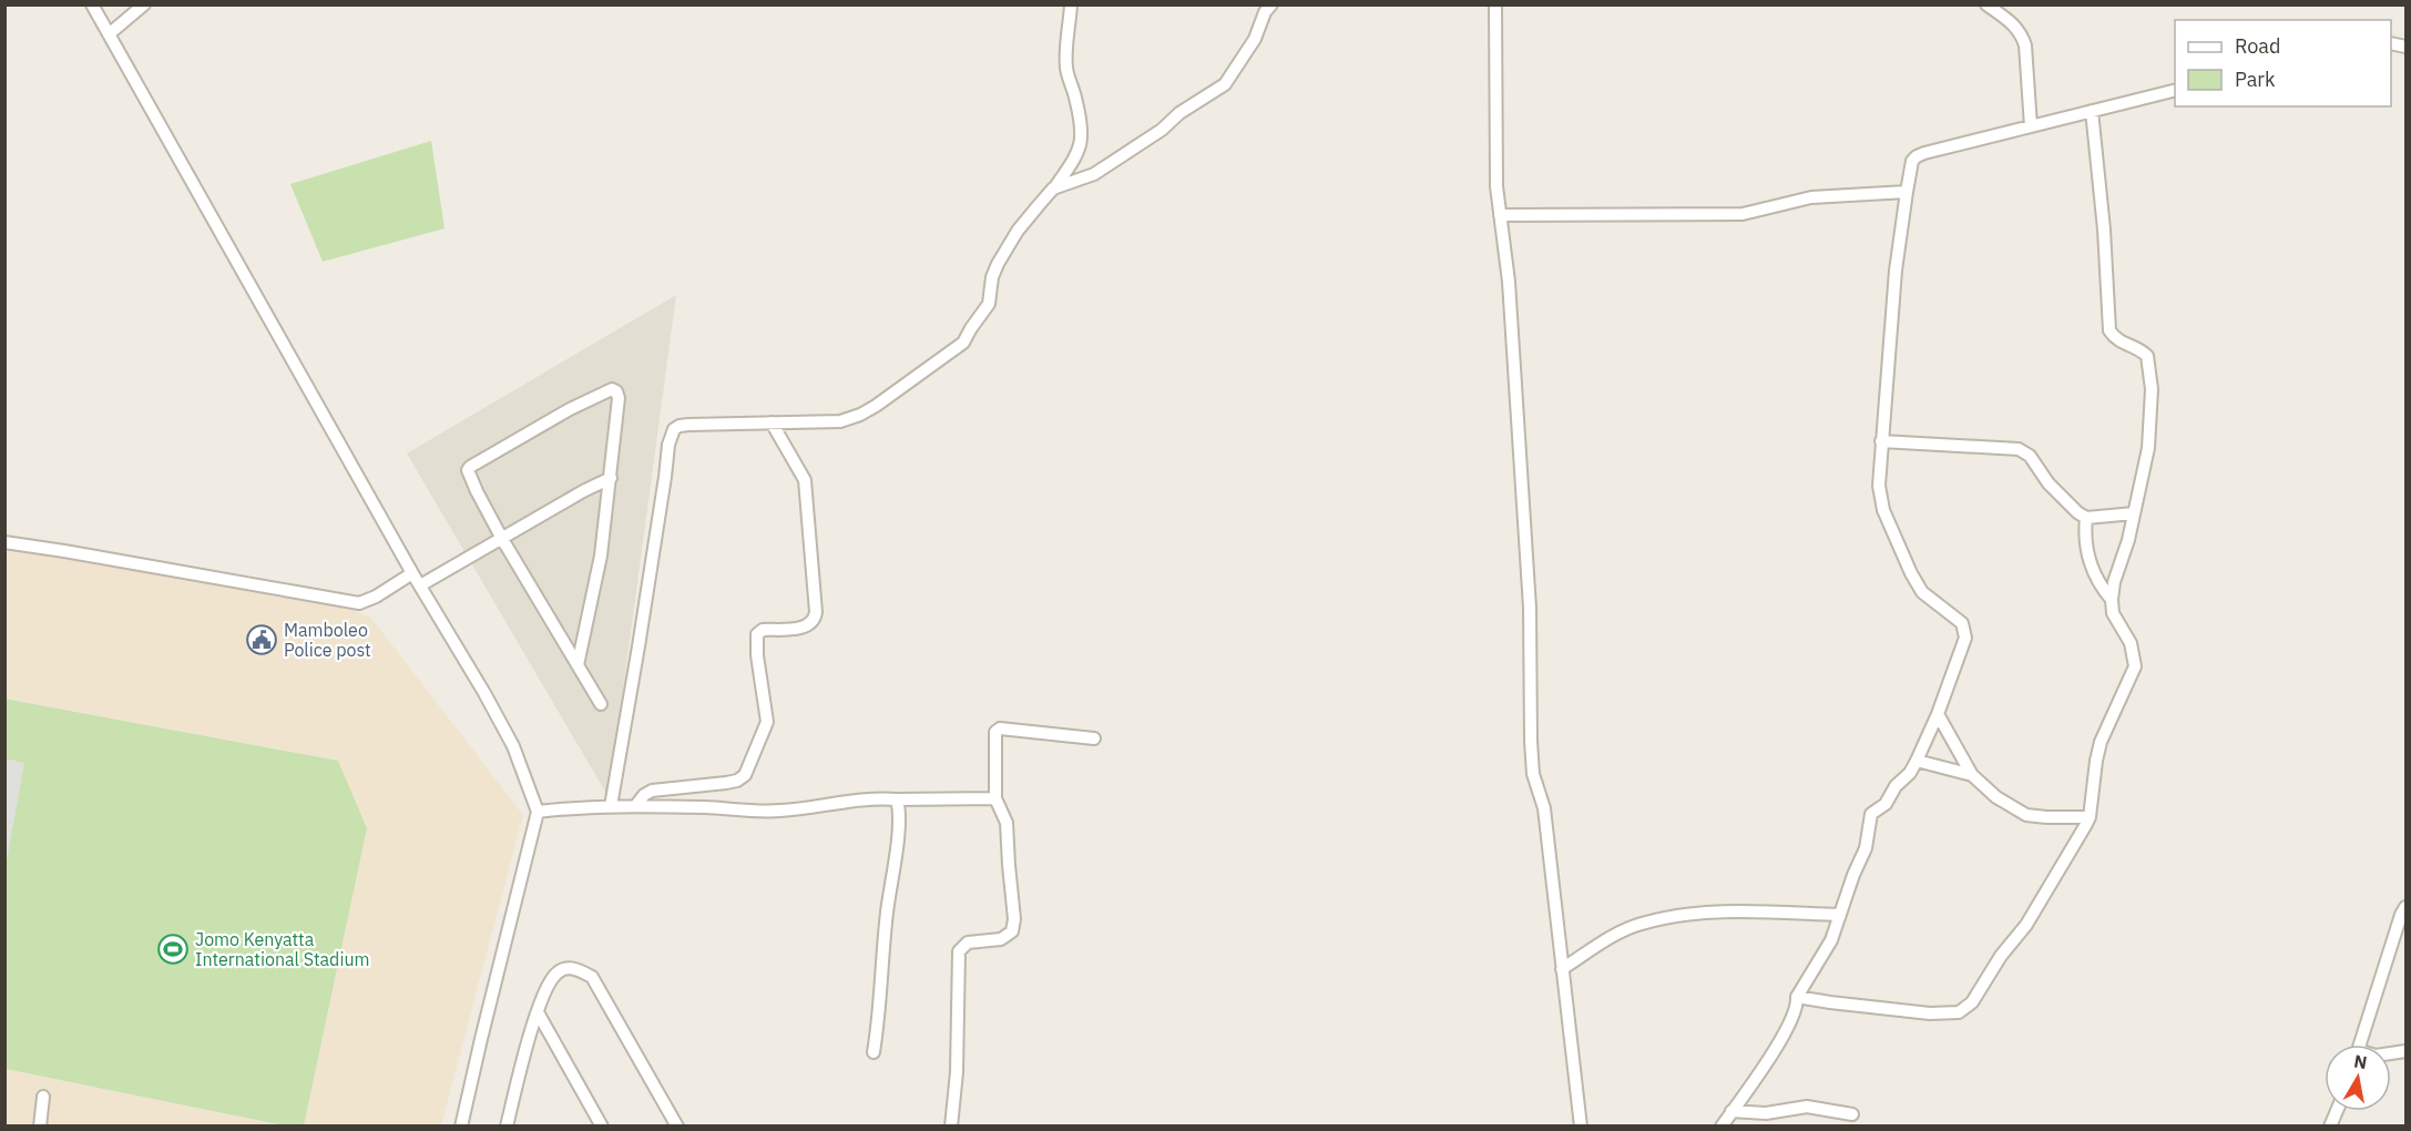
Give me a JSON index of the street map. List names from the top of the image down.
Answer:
{
  "places": {
    "public building": ["Mamboleo Police post"],
    "sports": ["Jomo Kenyatta International Stadium"]
  },
  "legend": ["Road", "Park"],
  "north": "top"
}
